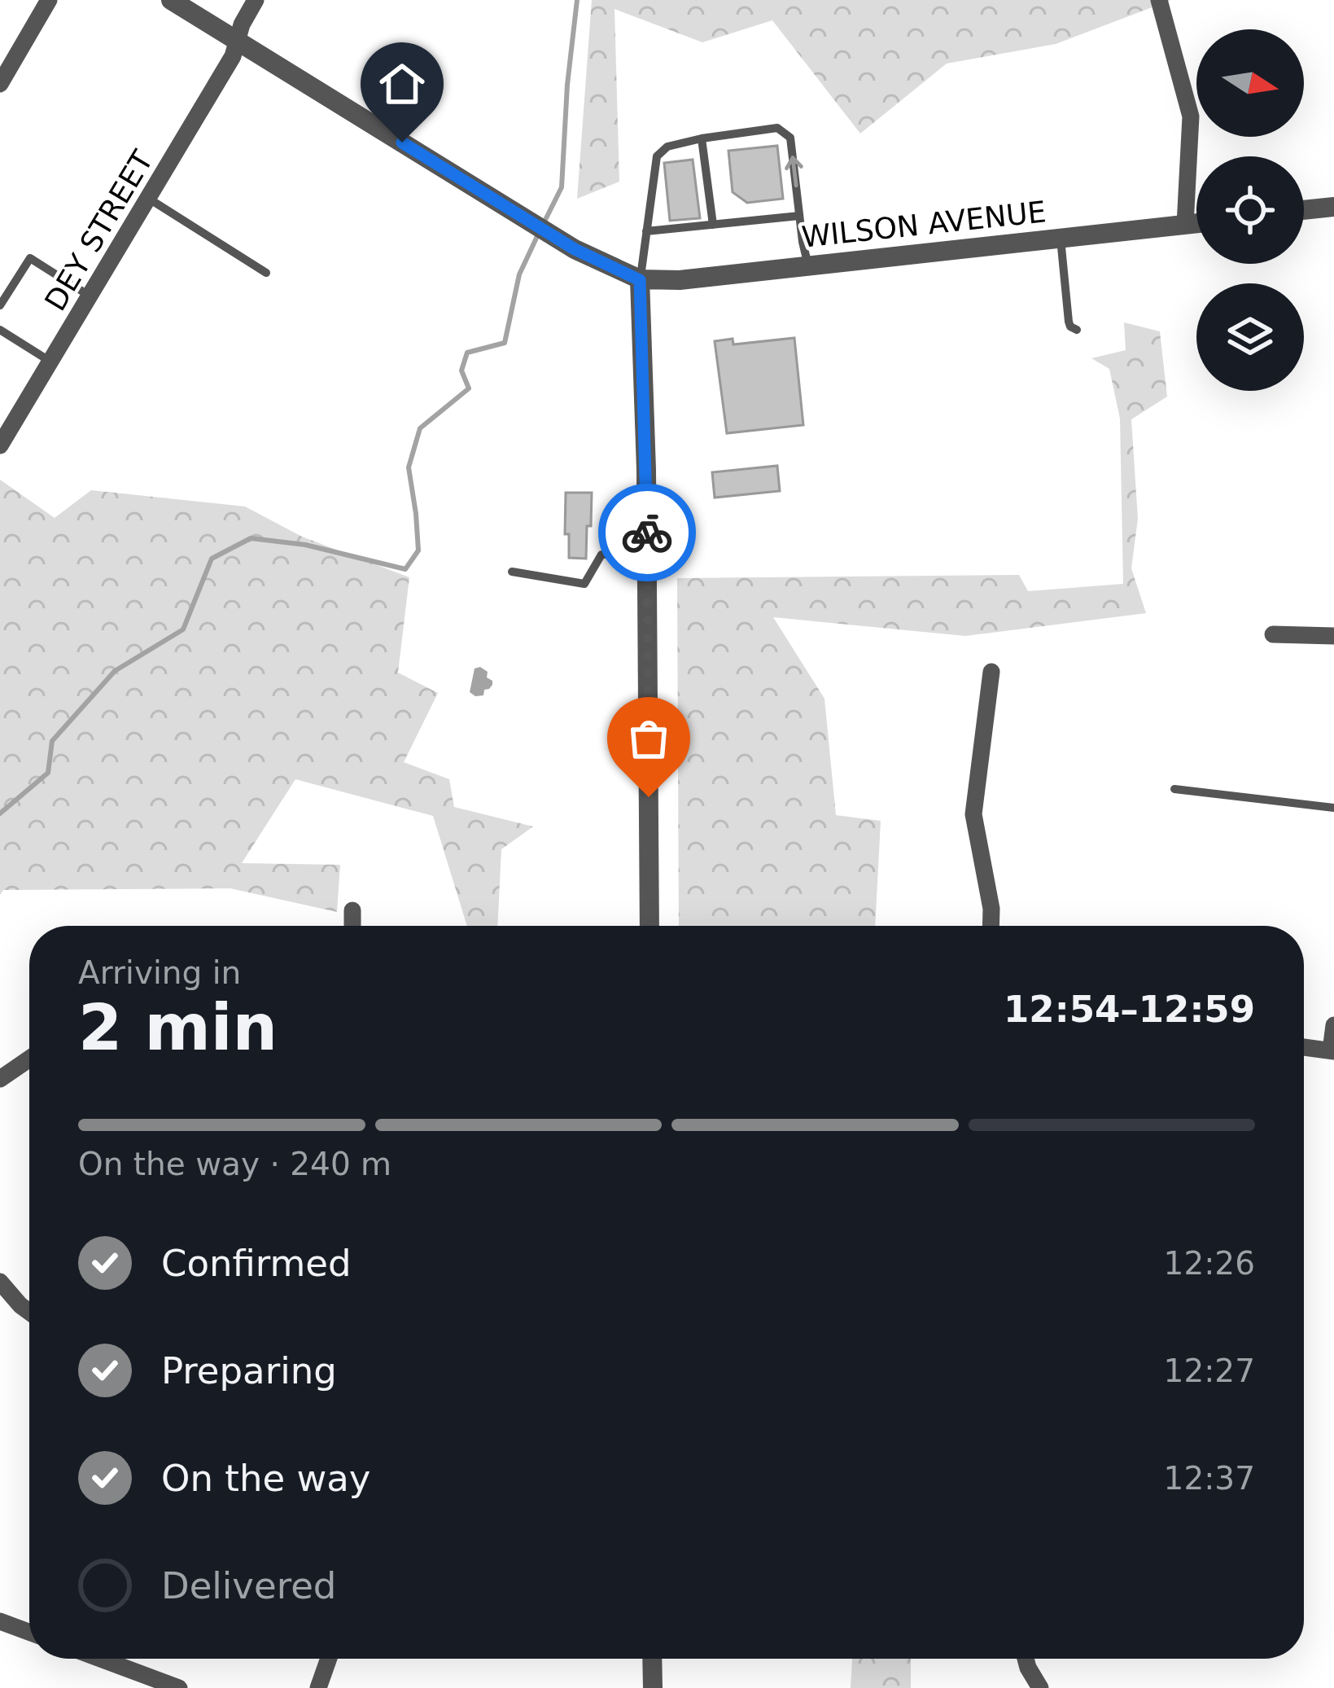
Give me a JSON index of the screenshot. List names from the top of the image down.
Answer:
{
  "streets": {
    "street": ["WILSON AVENUE", "DEY STREET"]
  },
  "north": "right",
  "page": {
    "heading": ["2 min", "Arriving in", "12:54–12:59"],
    "bar": "On the way · 240 m",
    "list": [
      ["Confirmed", "12:26"],
      ["Preparing", "12:27"],
      ["On the way", "12:37"],
      "Delivered"
    ]
  }
}
